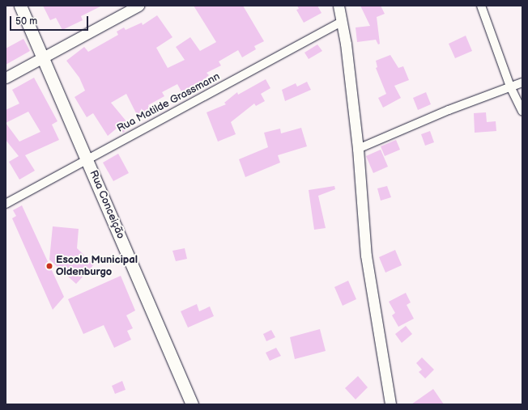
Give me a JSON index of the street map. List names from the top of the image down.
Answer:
{
  "streets": {
    "main road": ["Rua Conceição"],
    "street": ["Rua Matilde Grassmann"]
  },
  "crossings": [
    ["Rua Matilde Grassmann", "Rua Conceição"]
  ],
  "places": ["Escola Municipal Oldenburgo"],
  "scale_bar": "50 m"
}
